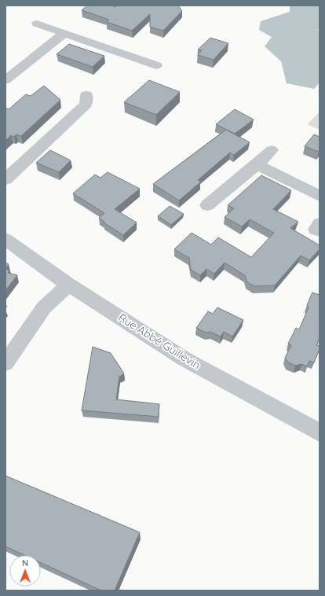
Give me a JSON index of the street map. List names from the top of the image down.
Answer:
{
  "streets": {
    "street": ["Rue Abbé Guillevin"]
  },
  "north": "top"
}
